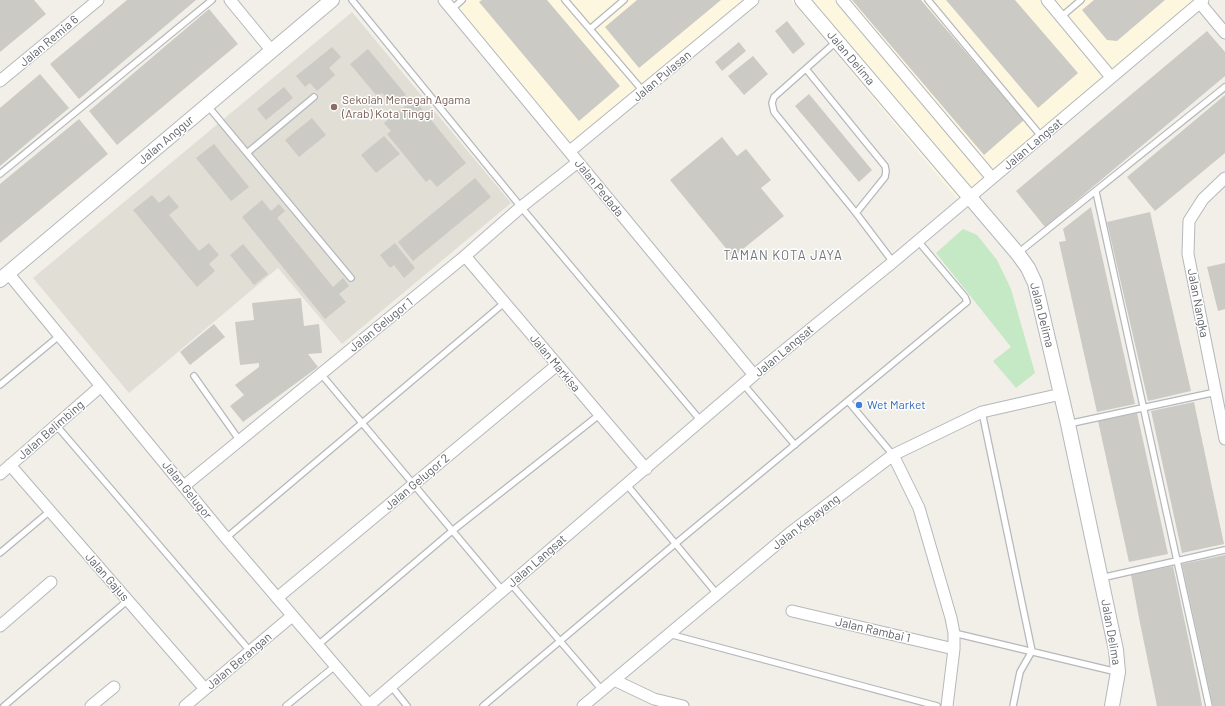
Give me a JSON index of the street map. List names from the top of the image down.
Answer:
{
  "streets": {
    "street": [
      "Jalan Remia 6",
      "Jalan Delima",
      "Jalan Pulasan",
      "Jalan Anggur",
      "Jalan Langsat",
      "Jalan Pedada",
      "Jalan Nangka",
      "Jalan Gelugor 1",
      "Jalan Markisa",
      "Jalan Belimbing",
      "Jalan Gelugor 2",
      "Jalan Gelugor",
      "Jalan Kepayang",
      "Jalan Gajus",
      "Jalan Rambai 1",
      "Jalan Berangan"
    ]
  },
  "crossings": [
    ["Jalan Delima", "Jalan Langsat"],
    ["Jalan Delima", "Jalan Kepayang"],
    ["Jalan Pulasan", "Jalan Pedada"],
    ["Jalan Anggur", "Jalan Gelugor"],
    ["Jalan Langsat", "Jalan Pedada"],
    ["Jalan Langsat", "Jalan Markisa"],
    ["Jalan Langsat", "Jalan Gelugor"],
    ["Jalan Pedada", "Jalan Gelugor 1"],
    ["Jalan Gelugor 1", "Jalan Markisa"],
    ["Jalan Gelugor 1", "Jalan Gelugor"],
    ["Jalan Markisa", "Jalan Gelugor 2"],
    ["Jalan Belimbing", "Jalan Gelugor"],
    ["Jalan Belimbing", "Jalan Gajus"],
    ["Jalan Gelugor 2", "Jalan Gelugor"],
    ["Jalan Gelugor", "Jalan Berangan"],
    ["Jalan Gajus", "Jalan Berangan"]
  ],
  "districts": ["TAMAN KOTA JAYA"],
  "places": ["Sekolah Menegah Agama (Arab) Kota Tinggi", "Wet Market"]
}
